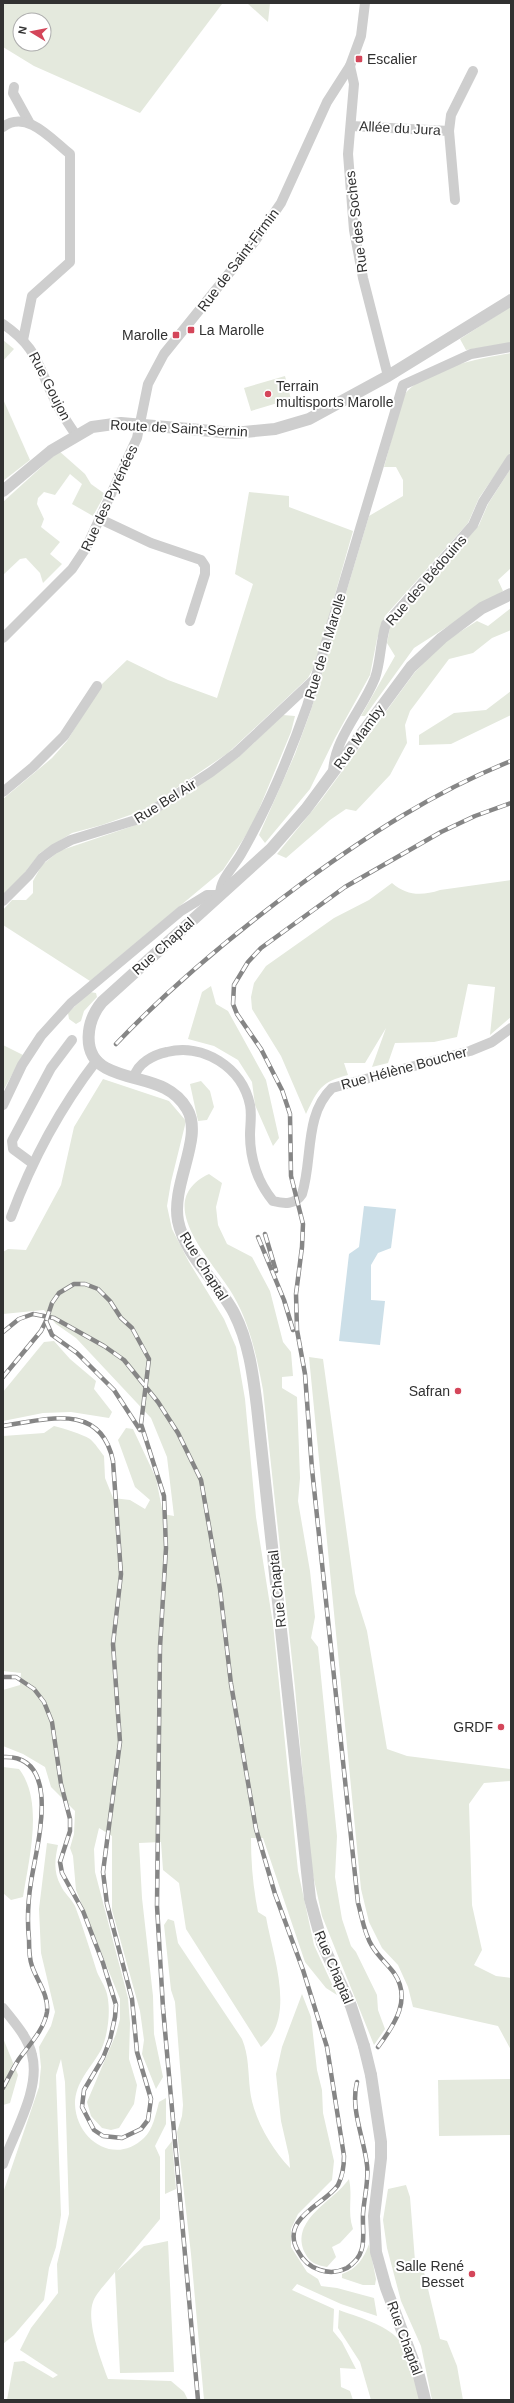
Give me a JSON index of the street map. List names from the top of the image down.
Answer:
{
  "streets": {
    "street": [
      "Allée du Jura",
      "Rue des Soches",
      "Rue de Saint-Firmin",
      "Rue Goujon",
      "Route de Saint-Sernin",
      "Rue des Pyrénées",
      "Rue des Bédouins",
      "Rue de la Marolle",
      "Rue Mamby",
      "Rue Bel Air",
      "Rue Chaptal",
      "Rue Hélène Boucher"
    ]
  },
  "crossings": [
    ["Allée du Jura", "Rue des Soches"],
    ["Rue des Soches", "Rue de Saint-Firmin"],
    ["Rue des Soches", "Route de Saint-Sernin"],
    ["Rue de Saint-Firmin", "Route de Saint-Sernin"],
    ["Rue de Saint-Firmin", "Rue des Pyrénées"],
    ["Rue Goujon", "Route de Saint-Sernin"],
    ["Route de Saint-Sernin", "Rue des Pyrénées"],
    ["Rue des Bédouins", "Rue Mamby"],
    ["Rue de la Marolle", "Rue Mamby"],
    ["Rue de la Marolle", "Rue Bel Air"],
    ["Rue de la Marolle", "Rue Chaptal"],
    ["Rue Mamby", "Rue Chaptal"],
    ["Rue Chaptal", "Rue Hélène Boucher"]
  ],
  "places": {
    "transit": ["Escalier", "La Marolle", "Marolle"],
    "other": [
      "Terrain multisports Marolle",
      "Safran",
      "GRDF",
      "Salle René Besset"
    ]
  },
  "north": "left"
}
